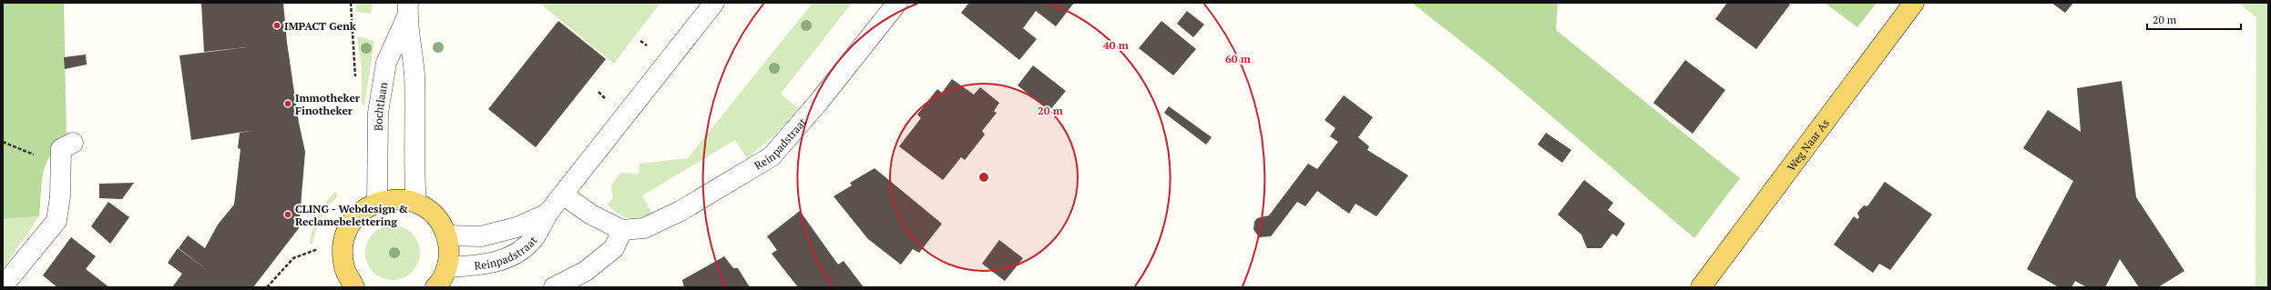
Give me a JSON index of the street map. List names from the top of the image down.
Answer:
{
  "streets": {
    "main road": ["Weg Naar As"],
    "street": ["Bochtlaan", "Reinpadstraat"]
  },
  "places": ["IMPACT Genk", "Immotheker Finotheker", "CLING - Webdesign & Reclamebelettering"],
  "scale_bar": "20 m",
  "rings": ["40 m", "60 m", "20 m"]
}
